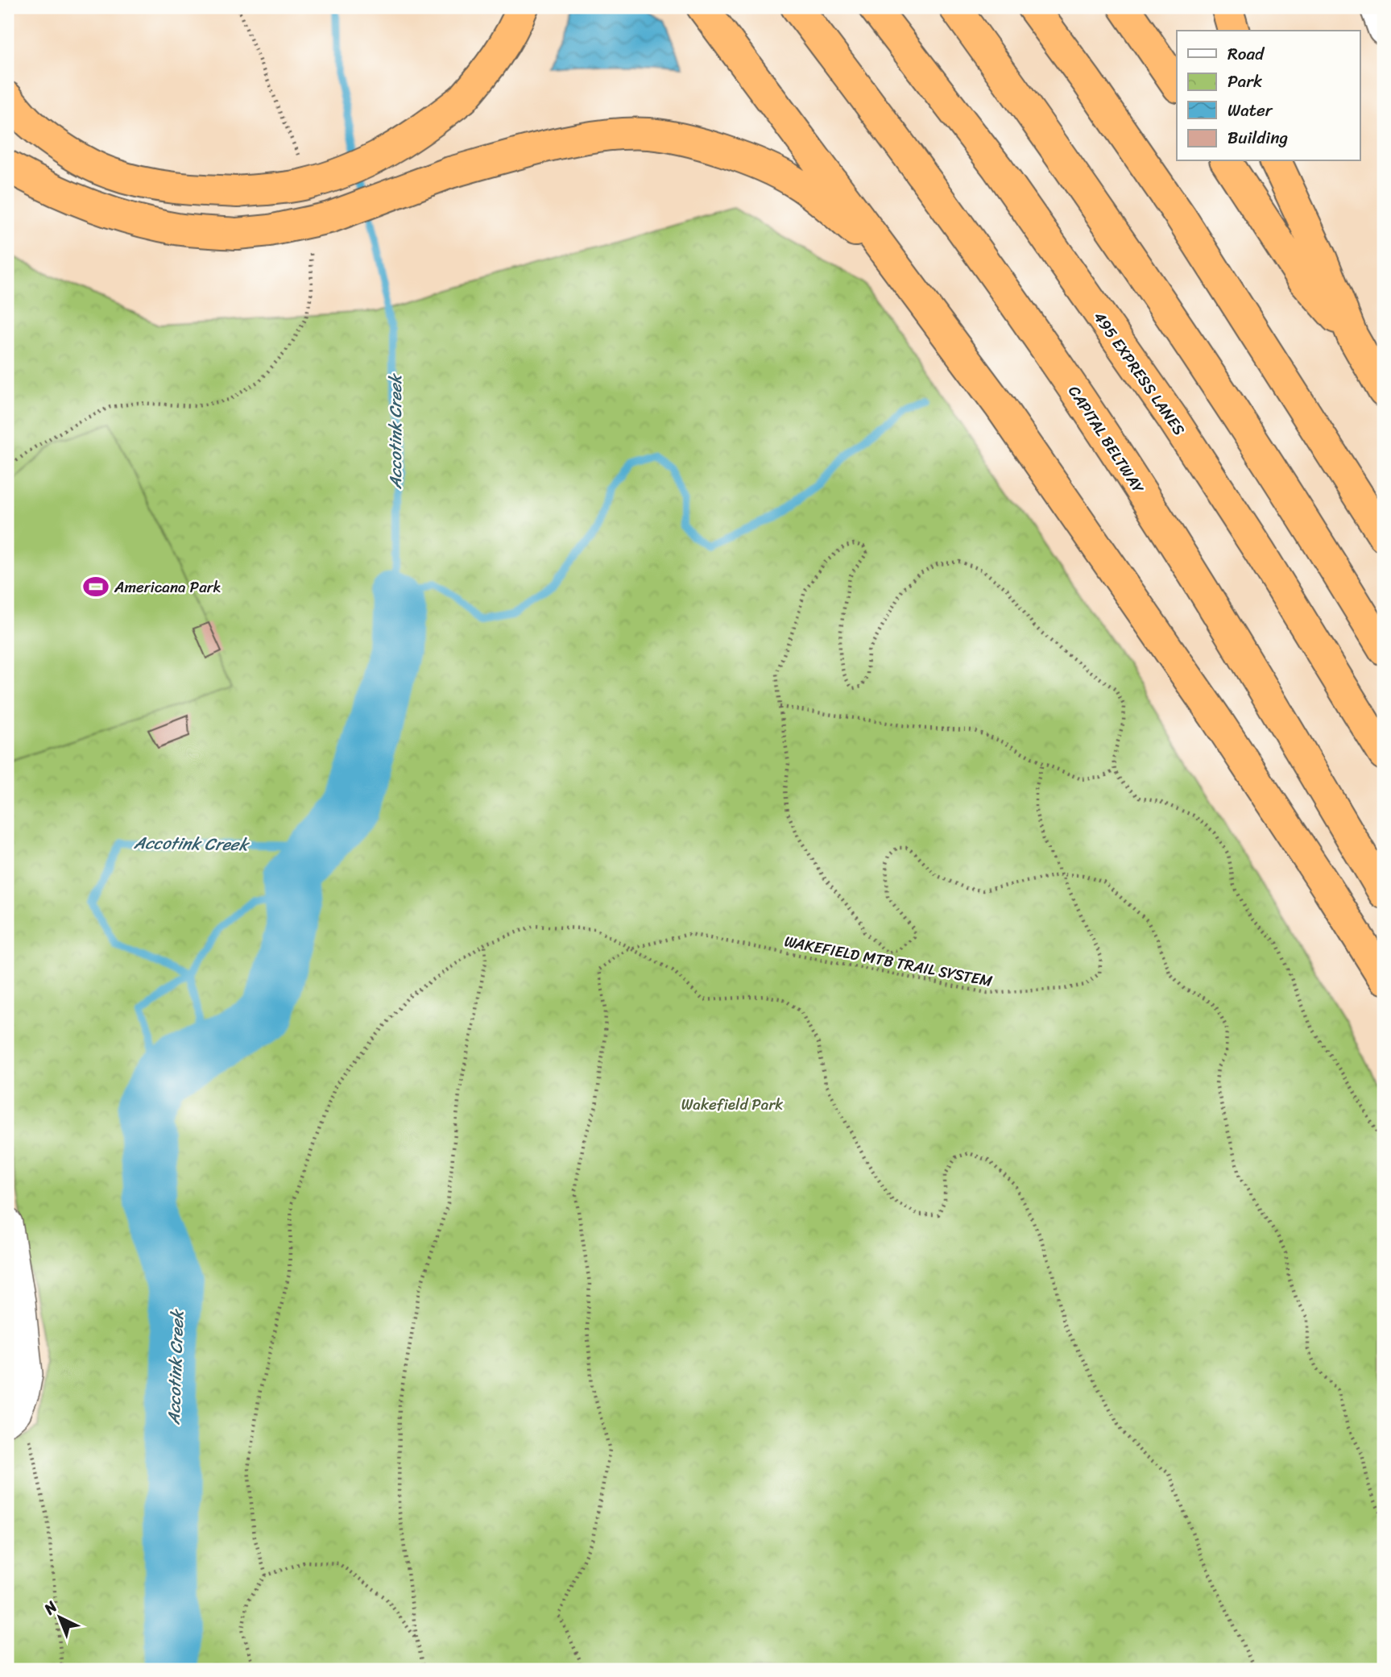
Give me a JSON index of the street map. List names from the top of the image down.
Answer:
{
  "streets": {
    "highway": ["495 EXPRESS LANES", "CAPITAL BELTWAY"],
    "path": ["WAKEFIELD MTB TRAIL SYSTEM"]
  },
  "water": ["Accotink Creek"],
  "parks": ["Wakefield Park"],
  "places": {
    "sports": ["Americana Park"]
  },
  "legend": [
    "Road",
    "Park",
    "Water",
    "Building"
  ],
  "north": "top left"
}
